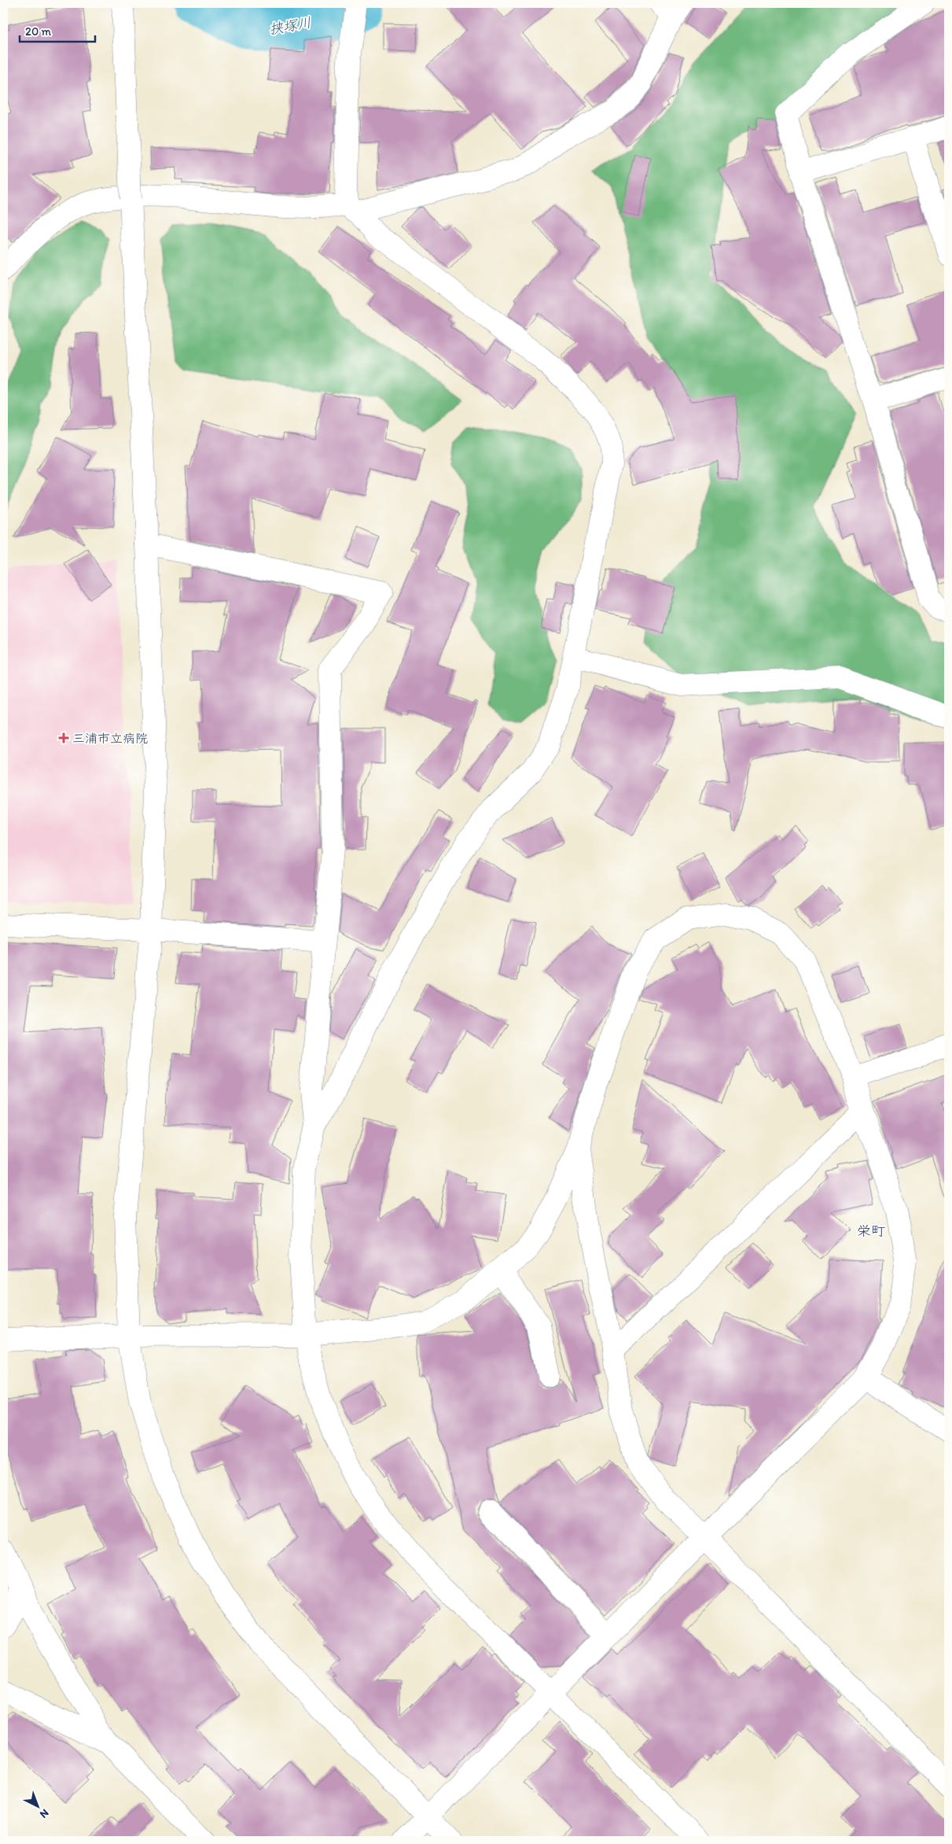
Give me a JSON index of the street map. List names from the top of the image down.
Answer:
{
  "districts": ["栄町"],
  "water": ["挟塚川"],
  "places": {
    "health": ["三浦市立病院"]
  },
  "scale_bar": "20 m",
  "north": "bottom right"
}
